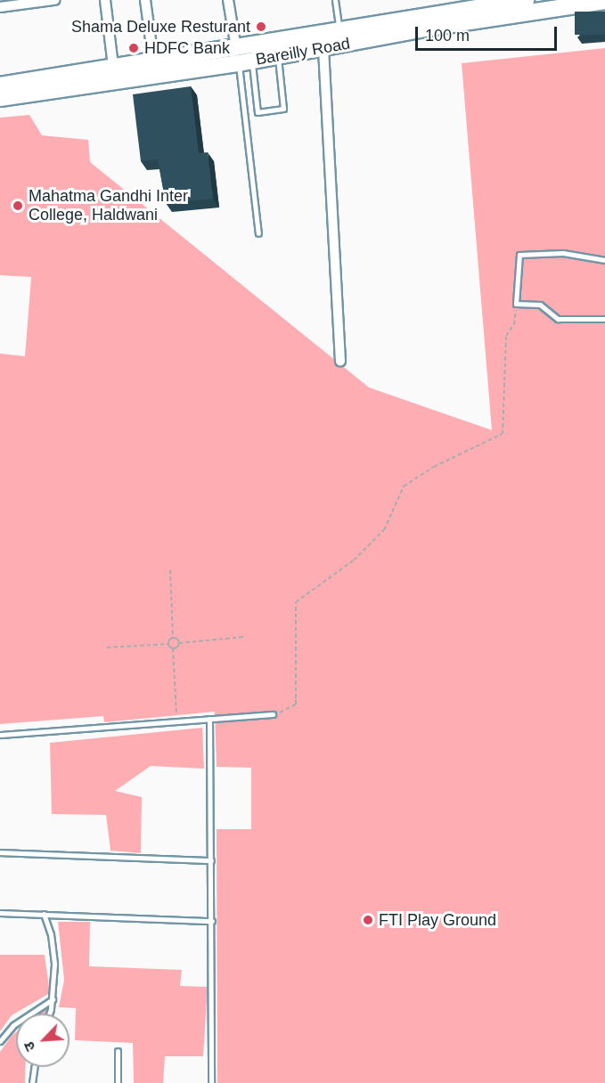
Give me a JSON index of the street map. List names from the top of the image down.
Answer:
{
  "streets": {
    "highway": ["Bareilly Road"]
  },
  "places": [
    "Shama Deluxe Resturant",
    "HDFC Bank",
    "Mahatma Gandhi Inter College, Haldwani",
    "FTI Play Ground"
  ],
  "scale_bar": "100 m",
  "north": "bottom left"
}
